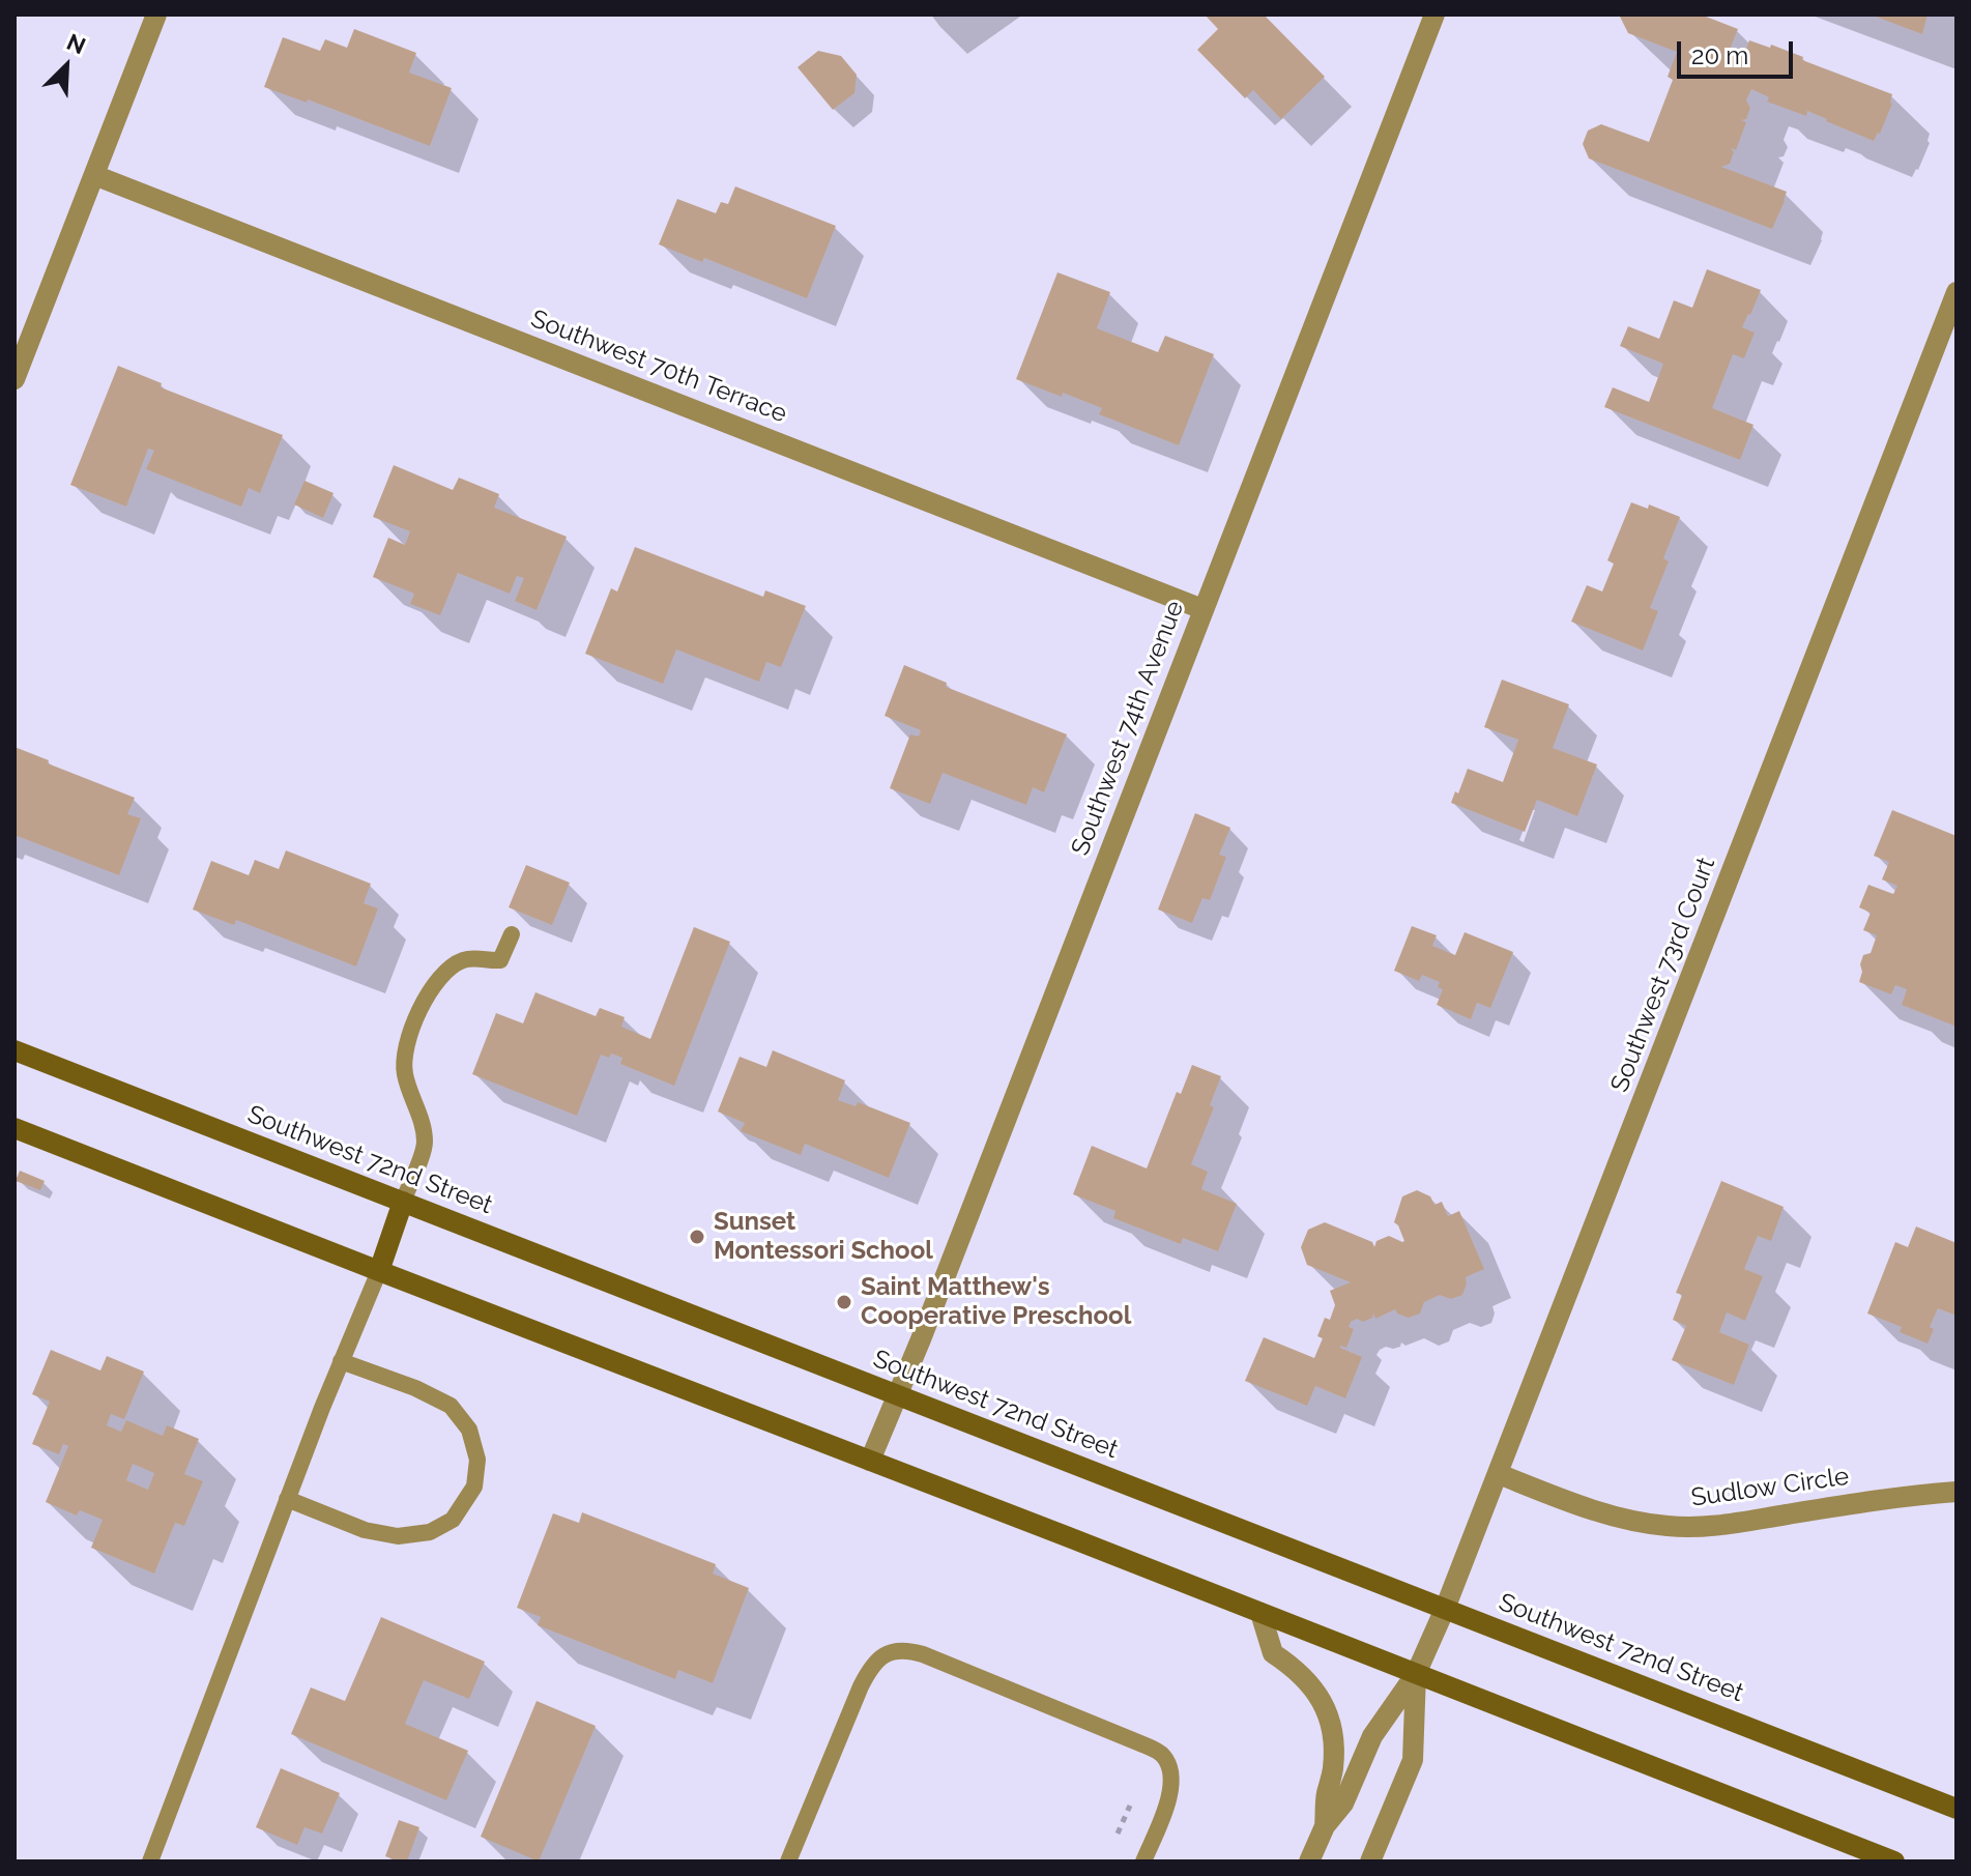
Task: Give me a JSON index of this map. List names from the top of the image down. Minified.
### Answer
{"streets":{"main road":["Southwest 72nd Street"],"street":["Southwest 70th Terrace","Southwest 74th Avenue","Southwest 73rd Court","Sudlow Circle"]},"crossings":[["Southwest 70th Terrace","Southwest 74th Avenue"],["Southwest 74th Avenue","Southwest 72nd Street"],["Southwest 73rd Court","Southwest 72nd Street"],["Southwest 73rd Court","Sudlow Circle"]],"places":["Sunset Montessori School","Saint Matthew's Cooperative Preschool"],"scale_bar":"20 m","north":"top right"}
